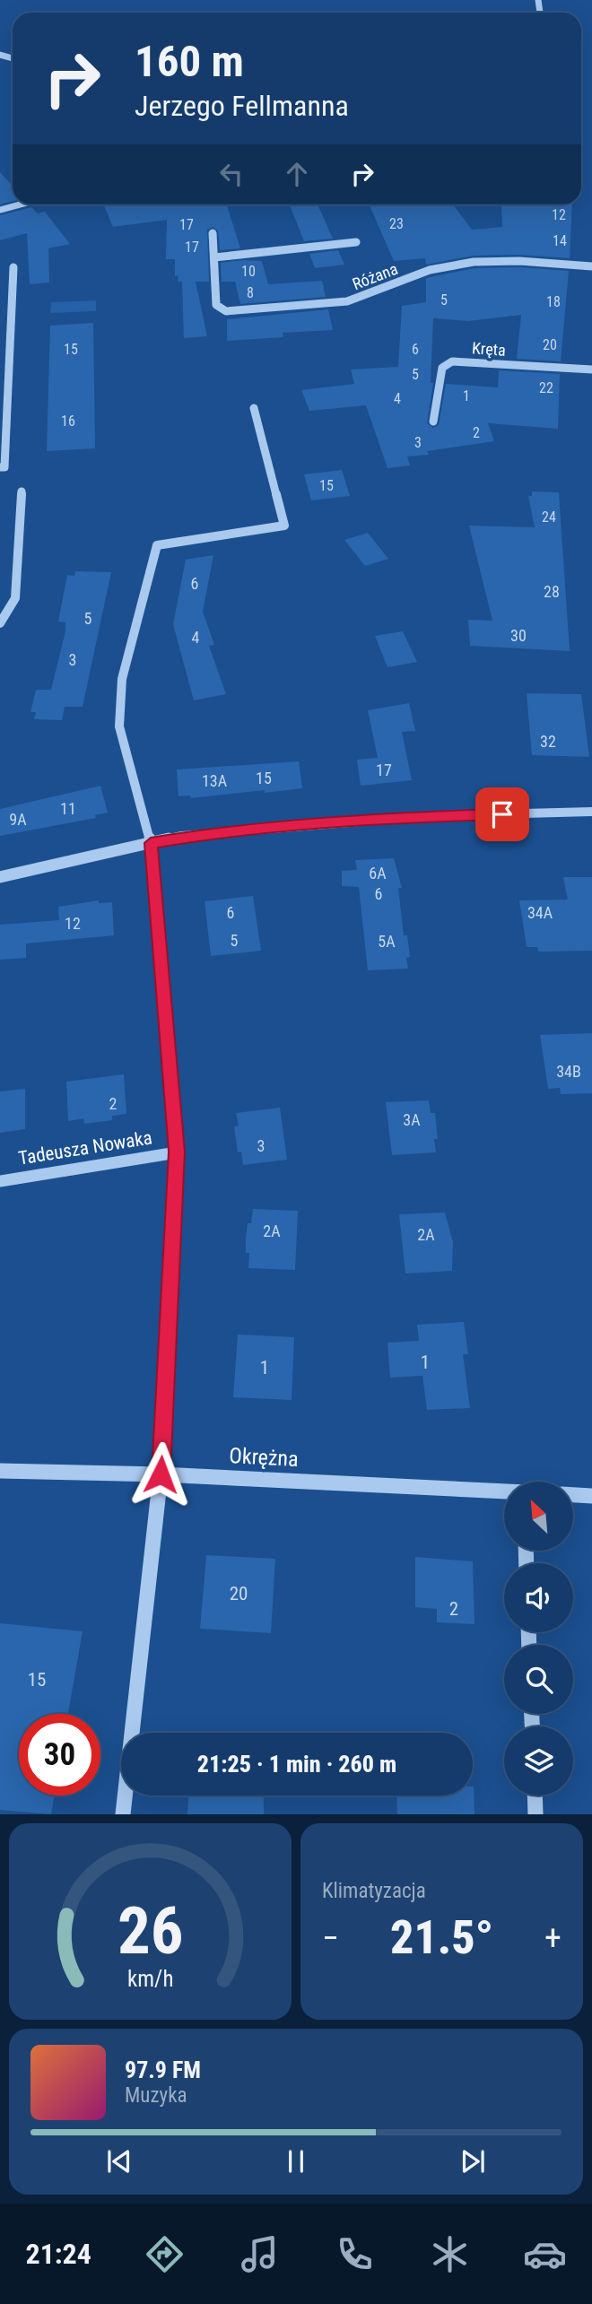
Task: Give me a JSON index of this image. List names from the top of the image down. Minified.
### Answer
{"streets":{"street":["Różana","Kręta","Tadeusza Nowaka","Okrężna"]},"house_numbers":["12","23","17","14","17","10","8","5","18","20","15","6","5","22","1","4","16","2","3","15","24","6","28","5","30","4","3","32","17","15","13A","11","9A","6A","6","6","34A","12","5","5A","34B","2","3A","3","2A","2A","1","1","20","2","15"],"north":"top left","page":{"turn":["160 m","Jerzego Fellmanna"],"limit":"30","trip":"21:25 · 1 min · 260 m","tile":"Klimatyzacja","heat":["−","21.5°","+"],"song":["97.9 FM","Muzyka"],"tabs":"21:24","gauge":["26","km/h"]}}
